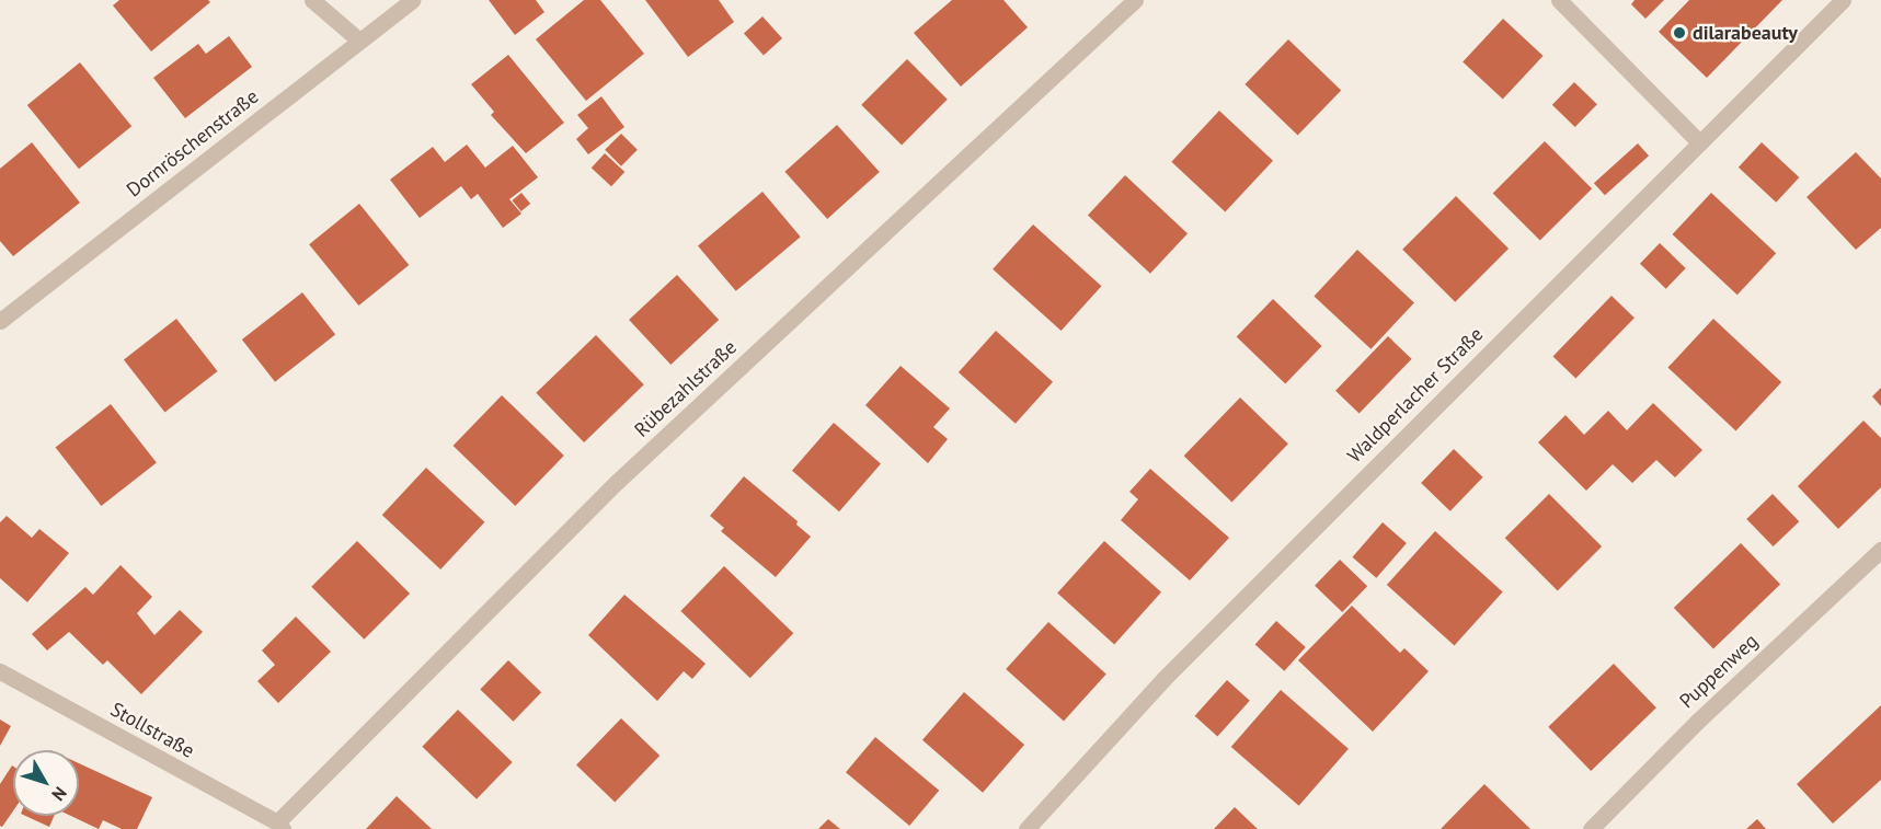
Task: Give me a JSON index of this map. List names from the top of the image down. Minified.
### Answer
{"streets":{"street":["Dornröschenstraße","Rübezahlstraße","Waldperlacher Straße","Puppenweg","Stollstraße"]},"crossings":[["Rübezahlstraße","Stollstraße"]],"places":["dilarabeauty"],"north":"bottom right"}
